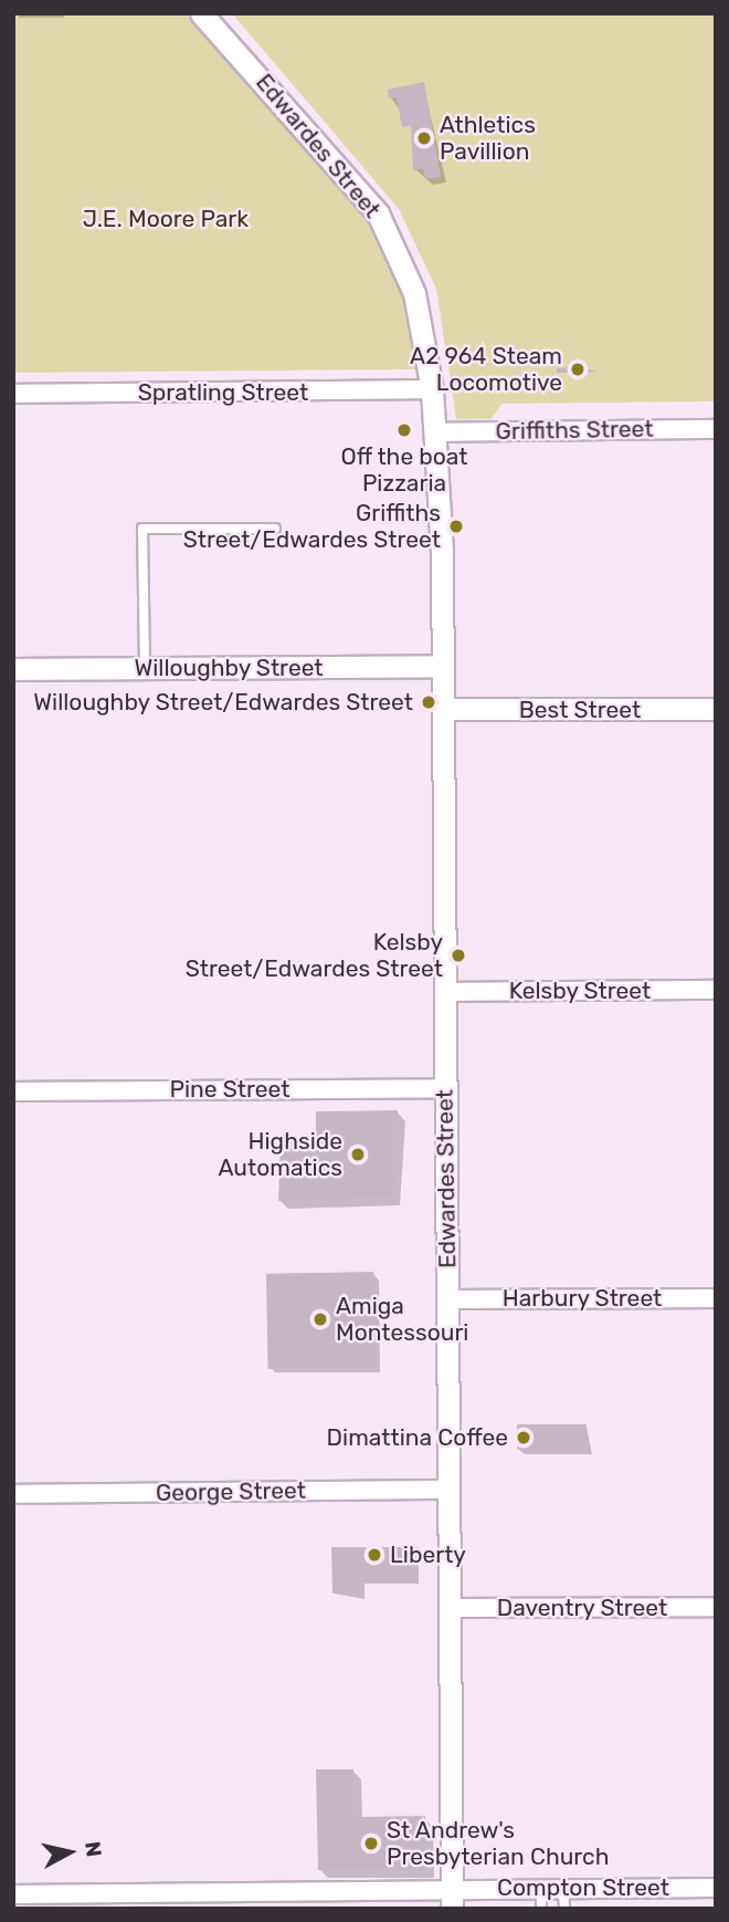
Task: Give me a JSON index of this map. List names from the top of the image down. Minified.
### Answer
{"streets":{"street":["Edwardes Street","Spratling Street","Griffiths Street","Willoughby Street","Best Street","Kelsby Street","Pine Street","Harbury Street","George Street","Daventry Street","Compton Street"]},"crossings":[["Edwardes Street","Spratling Street"],["Edwardes Street","Griffiths Street"],["Edwardes Street","Willoughby Street"],["Edwardes Street","Best Street"],["Edwardes Street","Kelsby Street"],["Edwardes Street","Pine Street"],["Edwardes Street","Harbury Street"],["Edwardes Street","George Street"],["Edwardes Street","Daventry Street"],["Edwardes Street","Compton Street"]],"parks":["J.E. Moore Park"],"places":["Athletics Pavillion","A2 964 Steam Locomotive","Off the boat Pizzaria","Griffiths Street/Edwardes Street","Willoughby Street/Edwardes Street","Kelsby Street/Edwardes Street","Highside Automatics","Amiga Montessouri","Dimattina Coffee","Liberty","St Andrew's Presbyterian Church"],"north":"right"}
